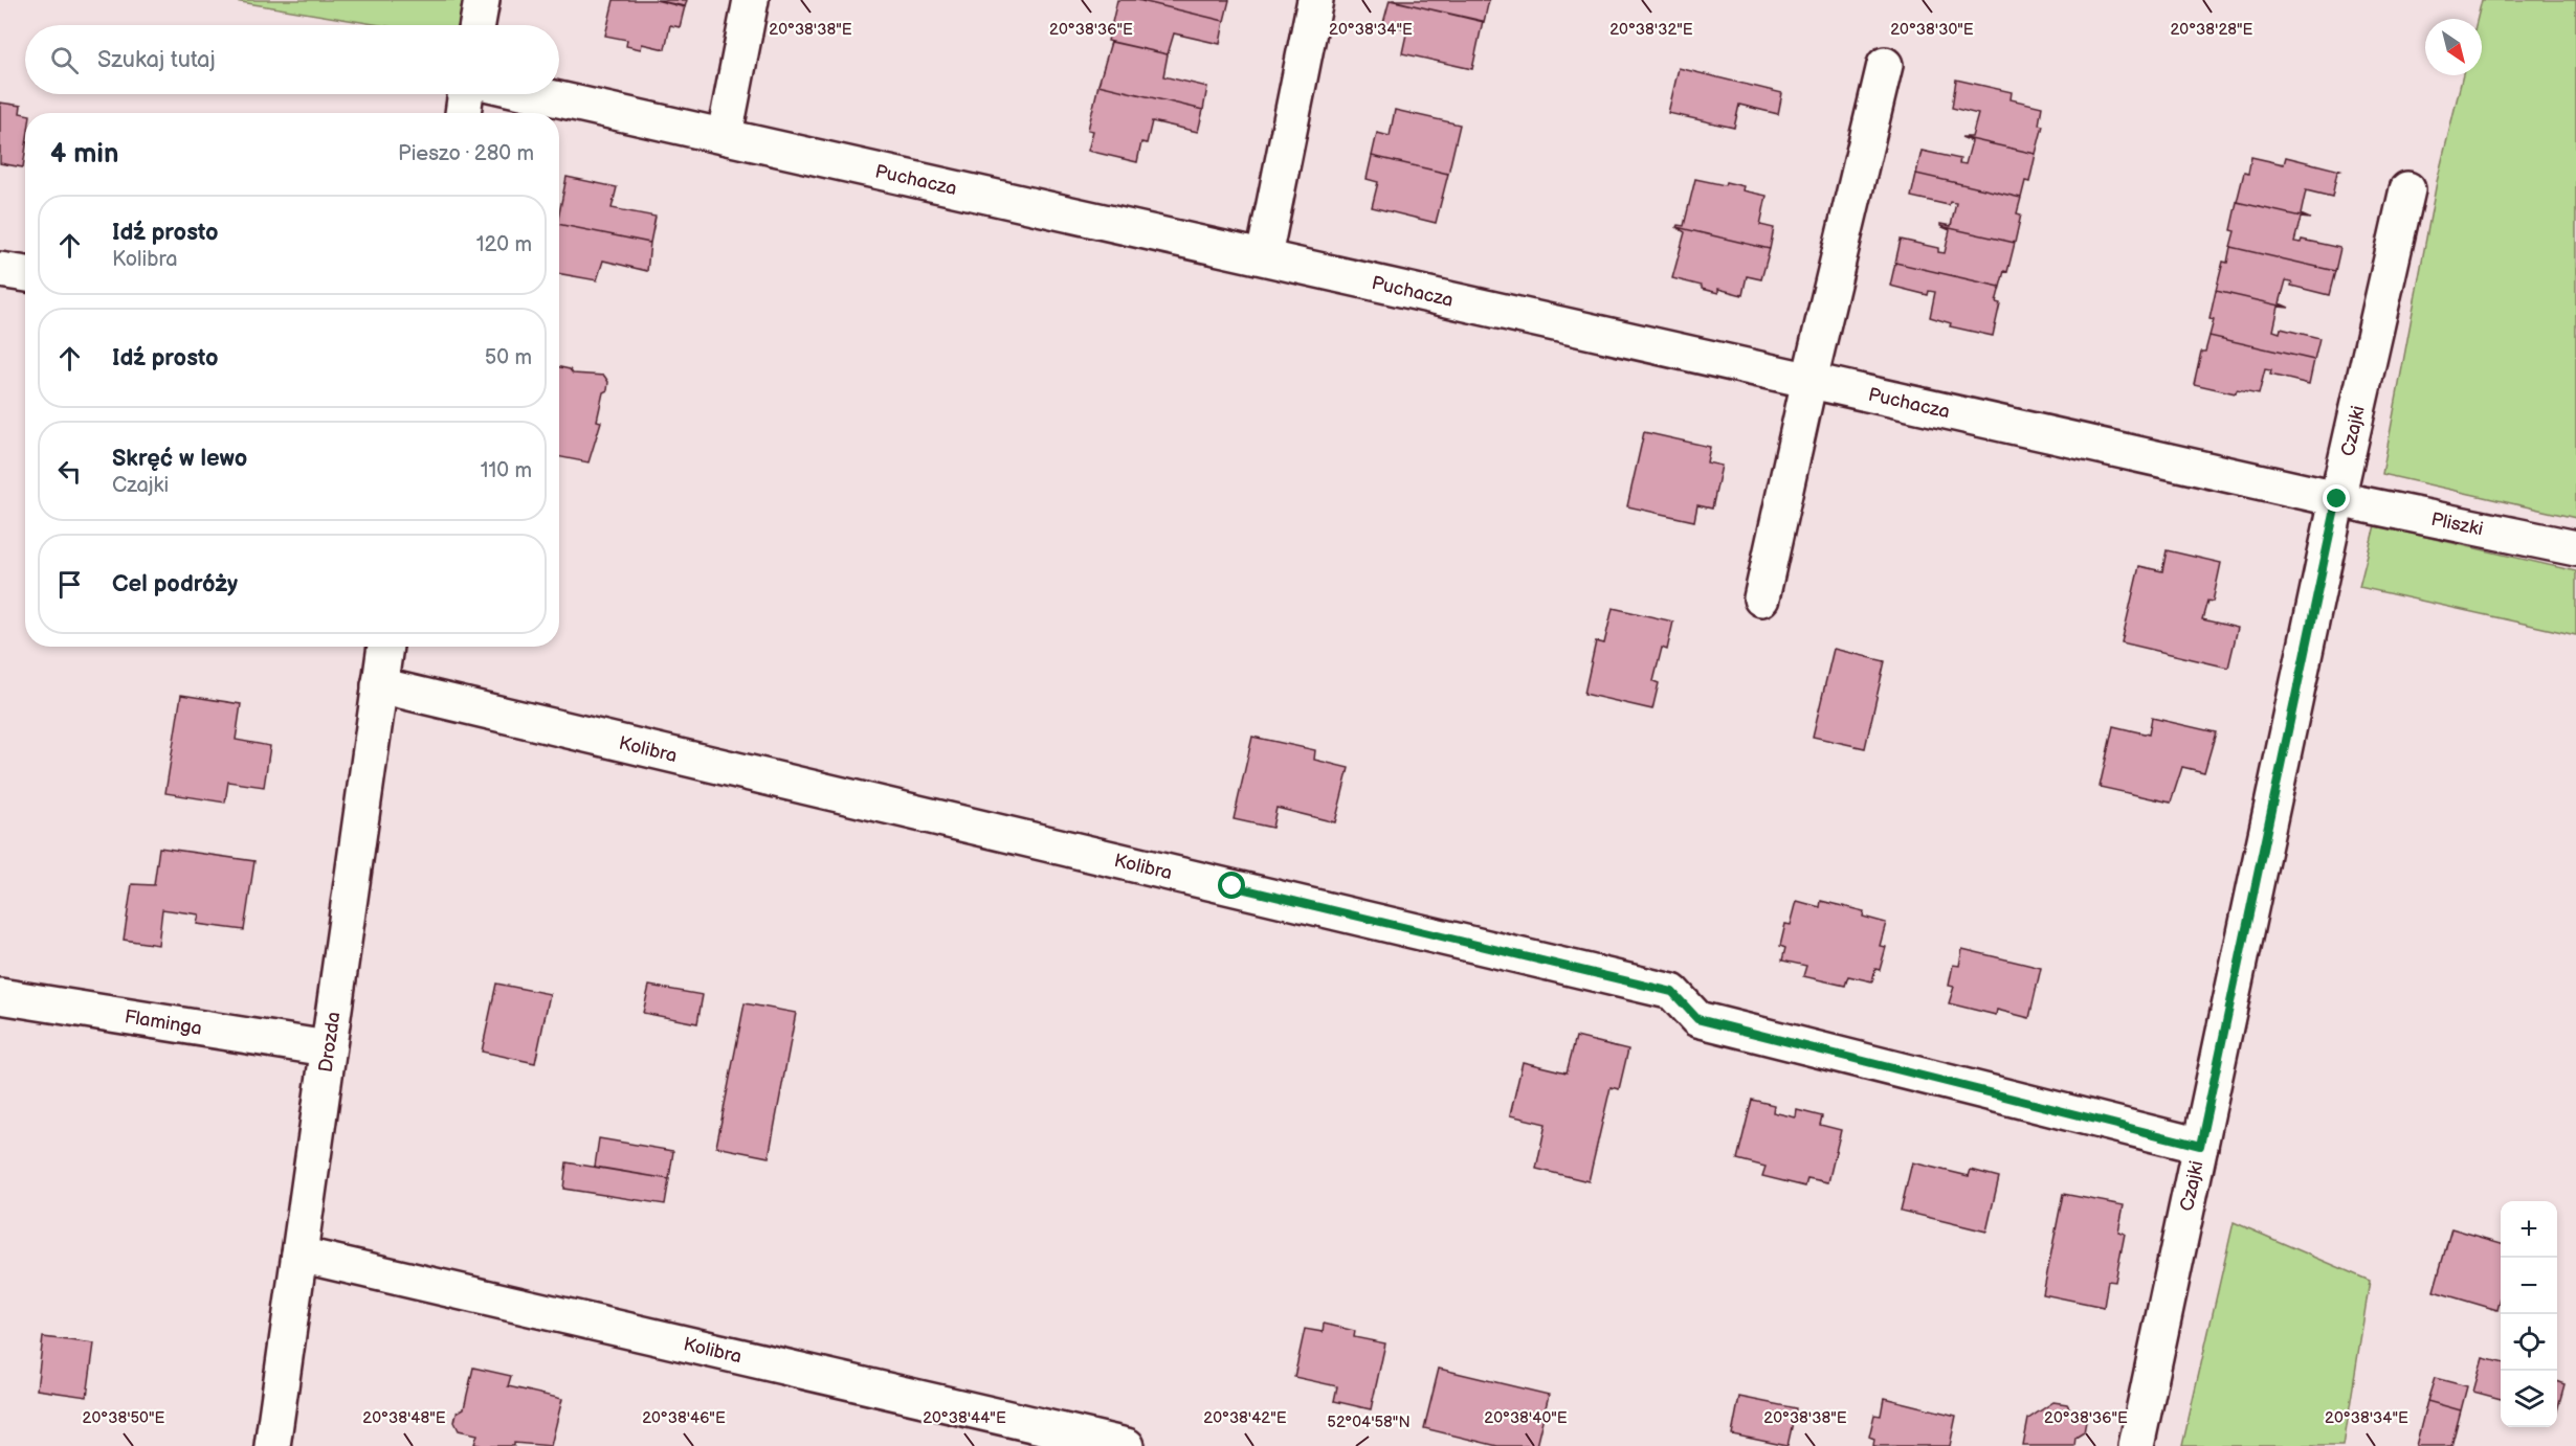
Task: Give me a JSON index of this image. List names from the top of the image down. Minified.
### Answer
{"streets":{"street":["Puchacza","Czajki","Pliszki","Kolibra","Flaminga","Drozda"]},"crossings":[["Puchacza","Czajki"],["Puchacza","Pliszki"],["Czajki","Pliszki"],["Czajki","Kolibra"],["Kolibra","Drozda"],["Flaminga","Drozda"]],"north":"bottom right","page":{"search":"Szukaj tutaj","heading":["4 min","Pieszo · 280 m"],"list":[["Idź prosto","Kolibra","120 m"],["Idź prosto","50 m"],["Skręć w lewo","Czajki","110 m"],"Cel podróży"],"map_buttons":["+","−"]},"coordinates":["20°38'38\"E","20°38'36\"E","20°38'34\"E","20°38'32\"E","20°38'30\"E","20°38'28\"E","20°38'50\"E","20°38'48\"E","20°38'46\"E","20°38'44\"E","20°38'42\"E","20°38'40\"E","52°04'58\"N"]}
